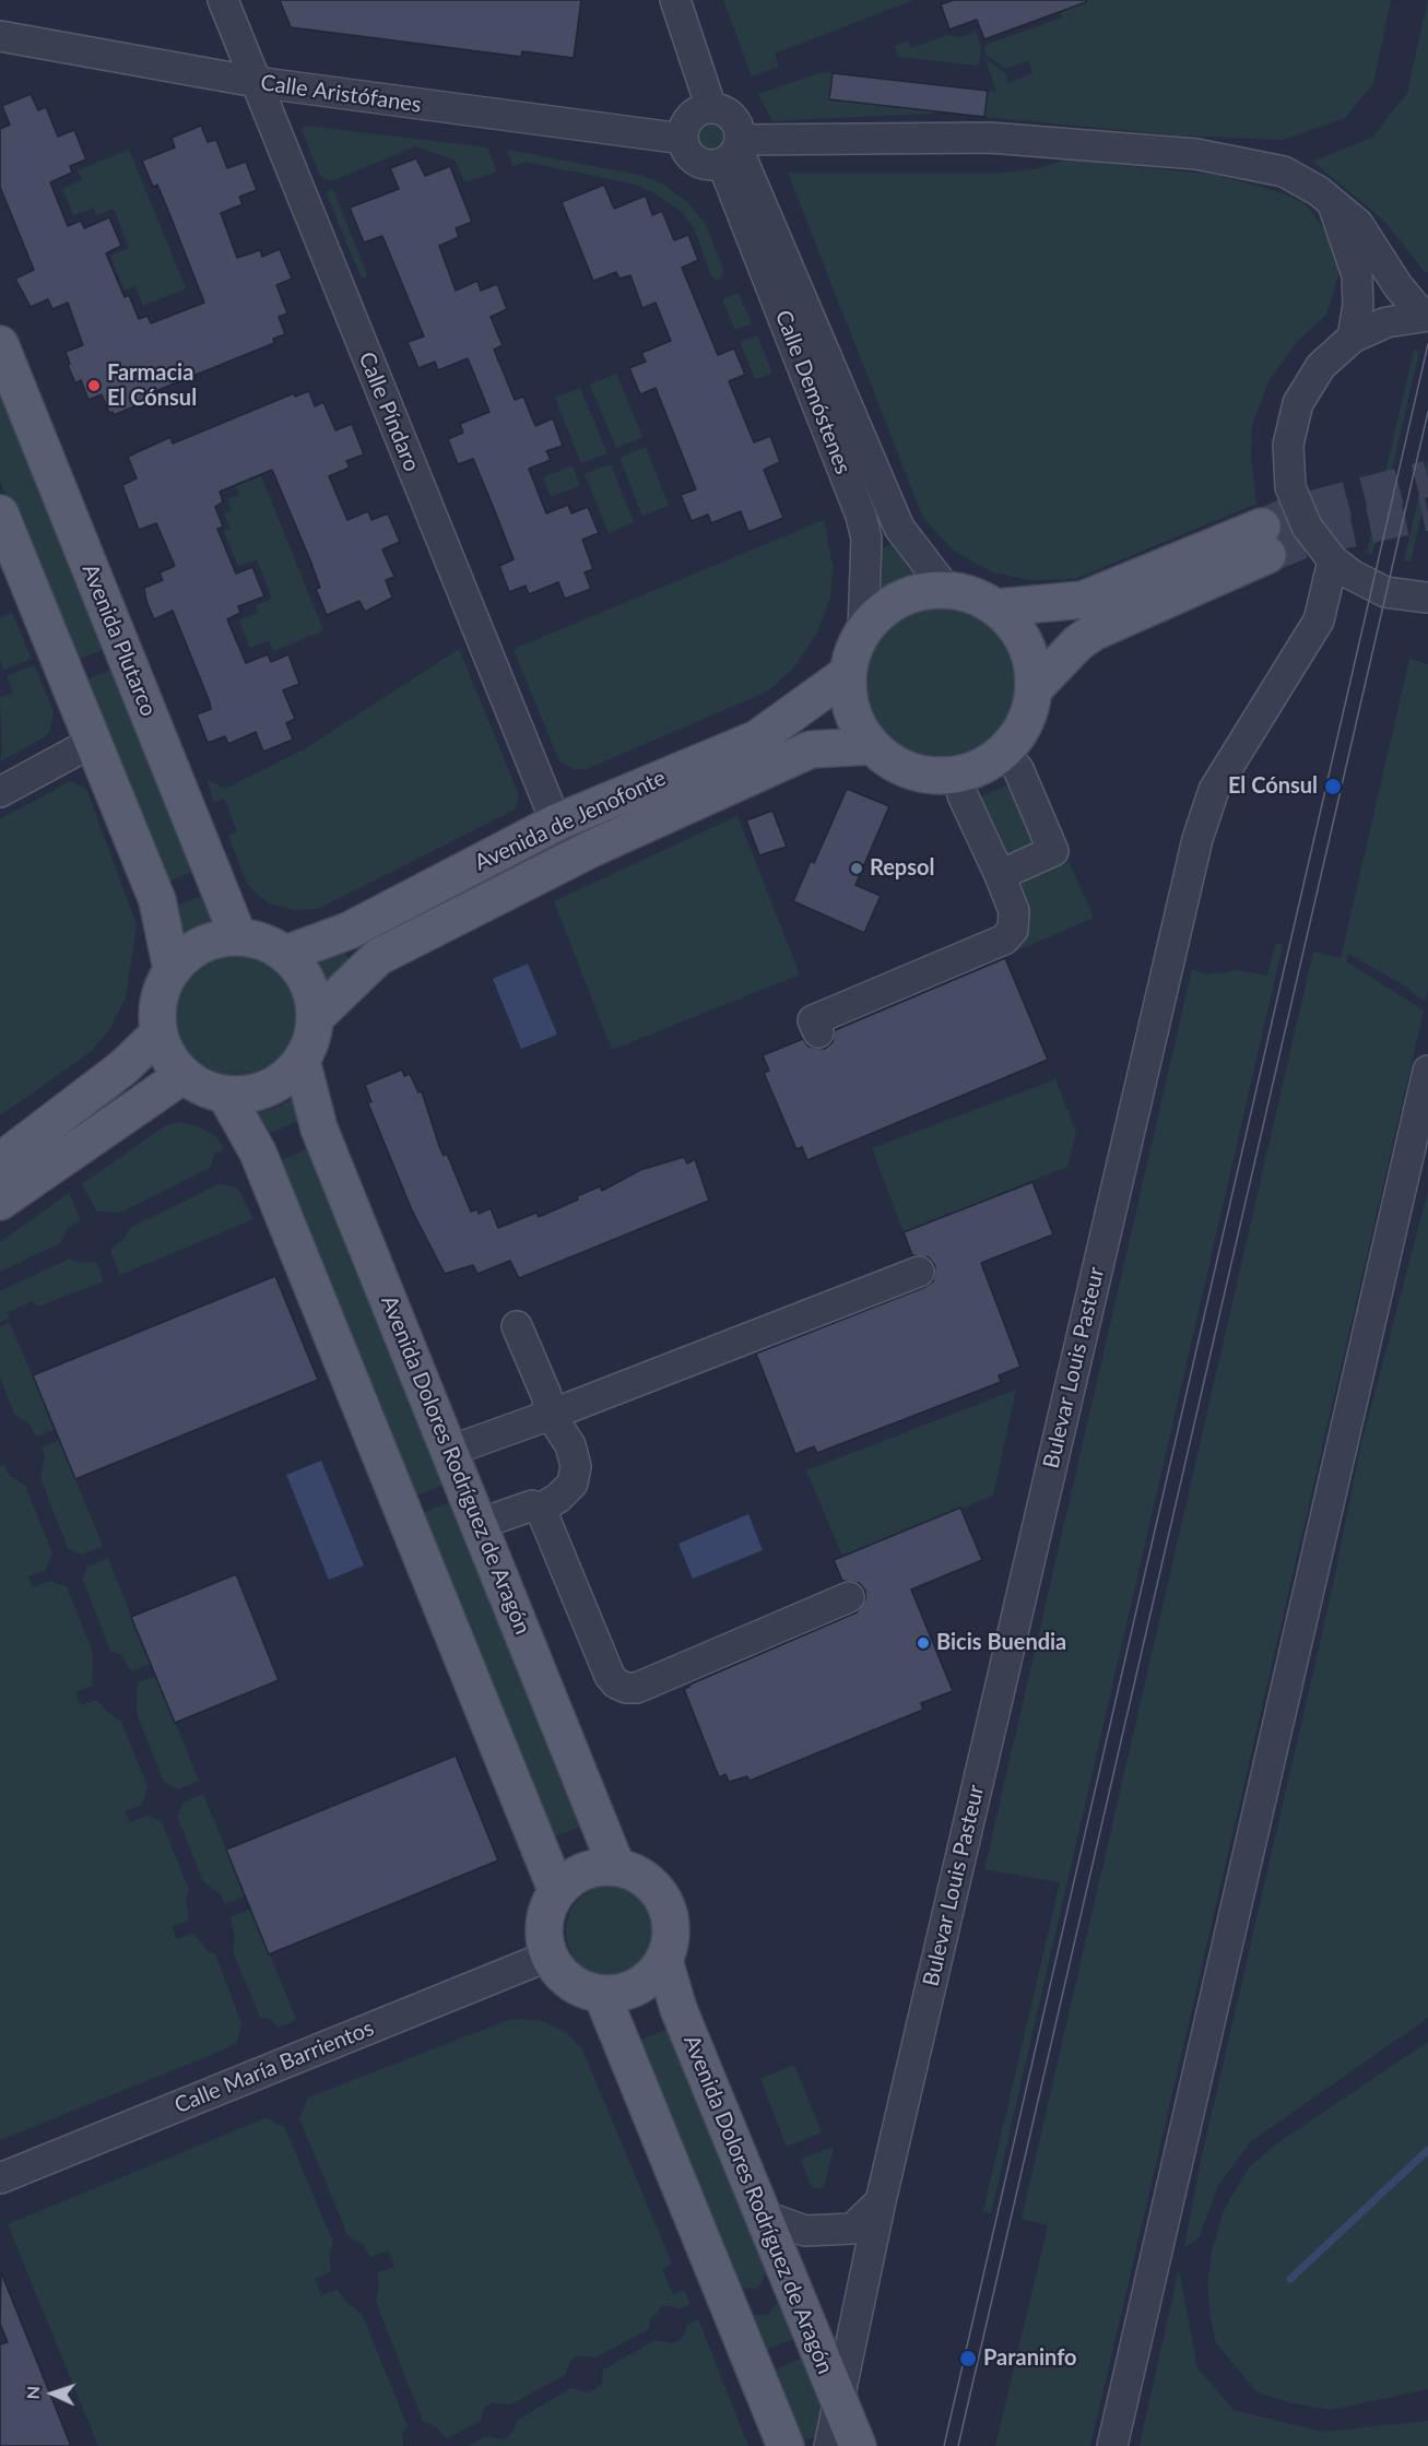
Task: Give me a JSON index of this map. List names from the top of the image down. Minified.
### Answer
{"streets":{"main road":["Avenida Plutarco","Avenida de Jenofonte","Avenida Dolores Rodríguez de Aragón"],"street":["Calle Aristófanes","Calle Demóstenes","Calle Píndaro","Bulevar Louis Pasteur","Calle María Barrientos"]},"crossings":[["Calle Aristófanes","Calle Demóstenes"],["Calle Aristófanes","Calle Píndaro"],["Calle Demóstenes","Avenida de Jenofonte"],["Calle Píndaro","Avenida de Jenofonte"],["Avenida Plutarco","Avenida de Jenofonte"],["Avenida Plutarco","Avenida Dolores Rodríguez de Aragón"],["Avenida de Jenofonte","Avenida Dolores Rodríguez de Aragón"],["Bulevar Louis Pasteur","Avenida Dolores Rodríguez de Aragón"],["Avenida Dolores Rodríguez de Aragón","Calle María Barrientos"]],"places":["Farmacia El Cónsul","El Cónsul","Repsol","Bicis Buendia","Paraninfo"],"north":"left"}
